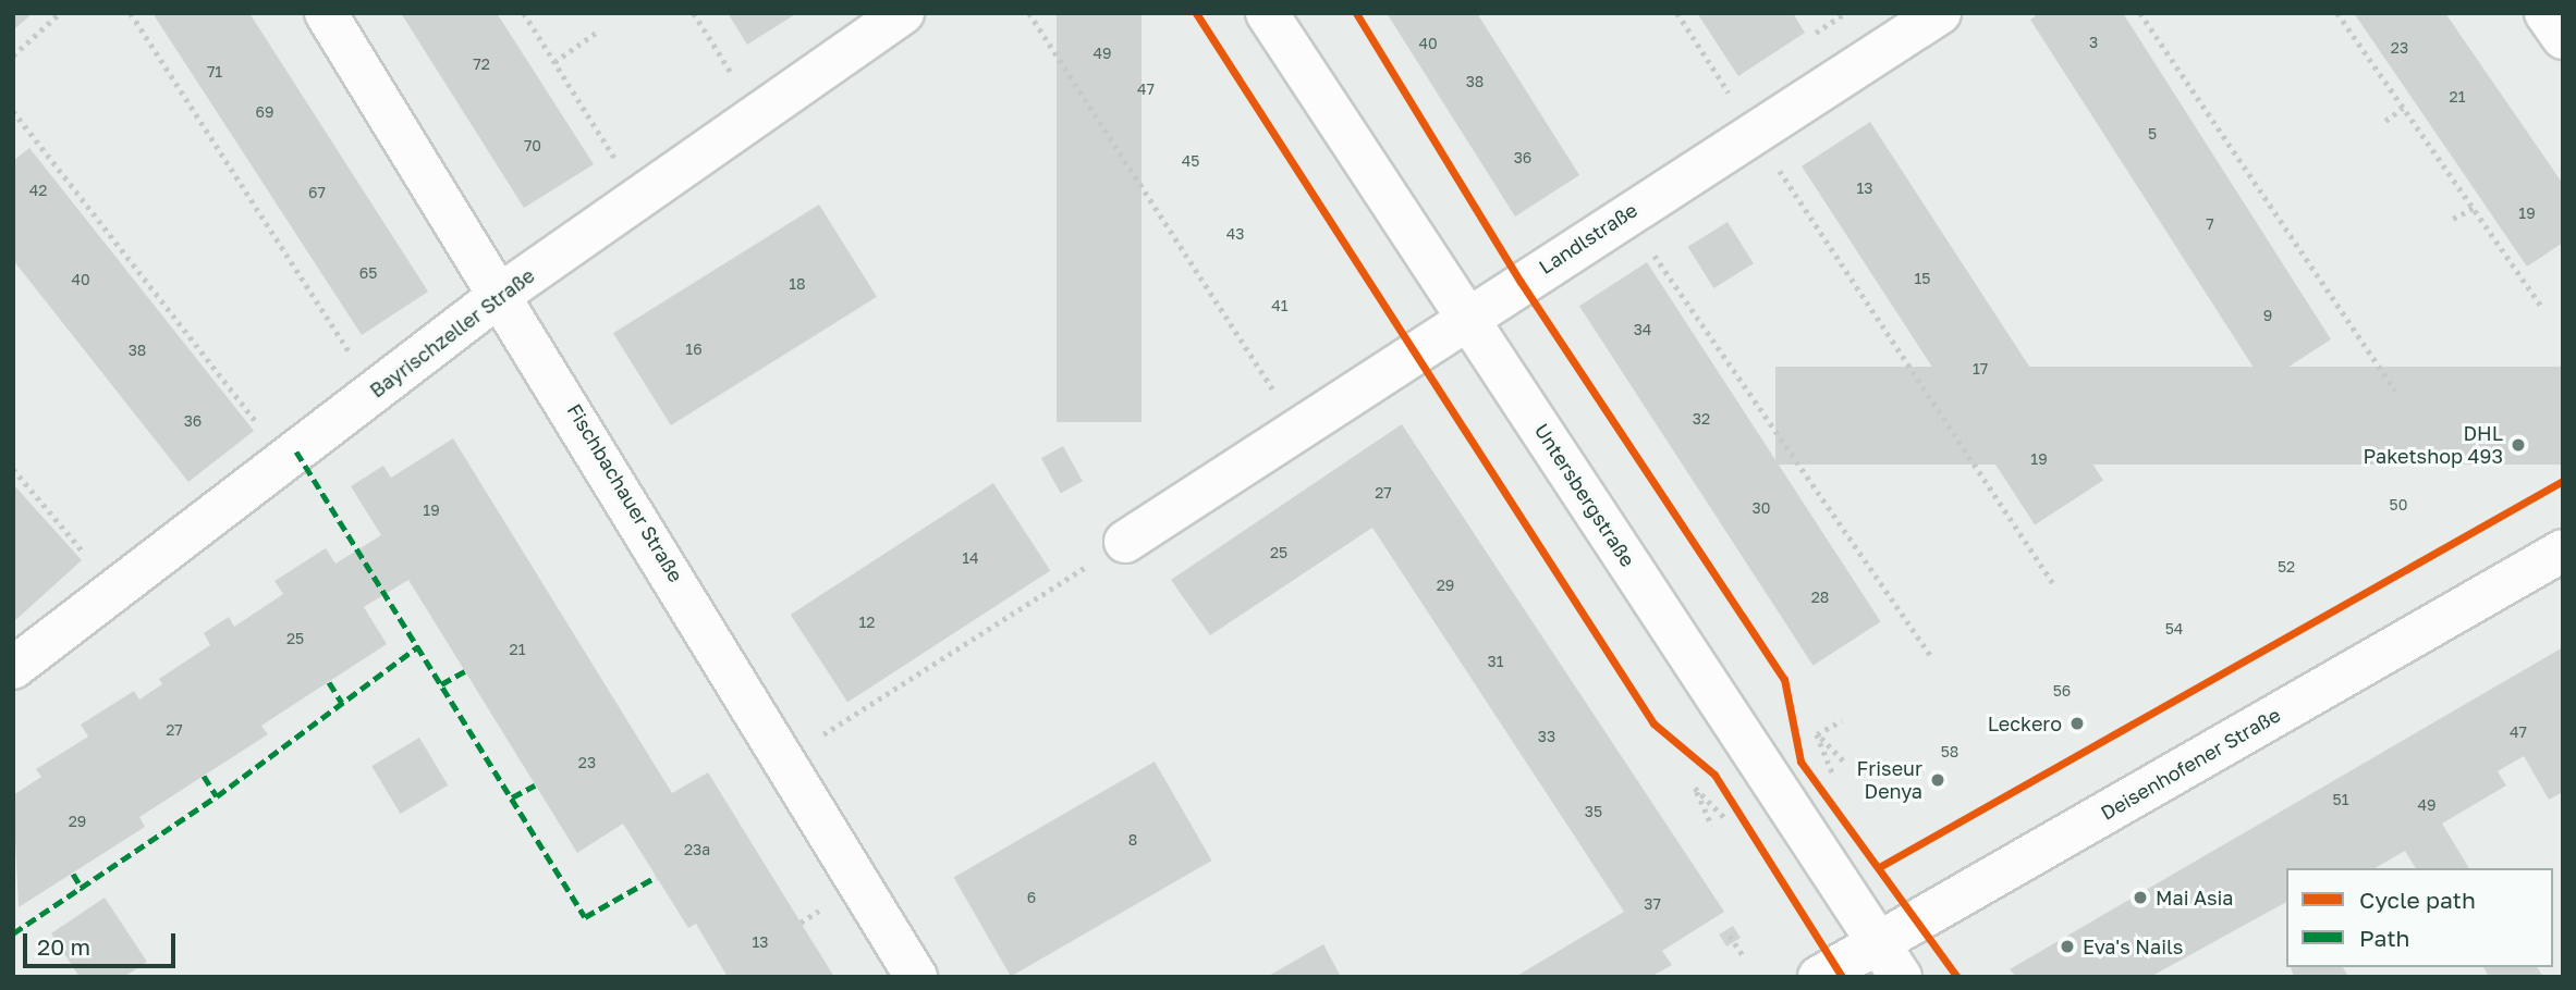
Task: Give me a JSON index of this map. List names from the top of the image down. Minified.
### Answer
{"streets":{"street":["Landlstraße","Bayrischzeller Straße","Fischbachauer Straße","Untersbergstraße","Deisenhofener Straße"]},"crossings":[["Landlstraße","Untersbergstraße"],["Bayrischzeller Straße","Fischbachauer Straße"],["Untersbergstraße","Deisenhofener Straße"]],"places":["DHL Paketshop 493","Leckero","Friseur Denya","Mai Asia","Eva's Nails"],"house_numbers":["3","40","23","49","72","71","38","47","21","69","5","70","36","45","13","42","67","19","7","43","65","15","40","18","41","9","34","16","38","17","32","36","19","27","50","30","19","25","14","52","29","28","12","54","25","21","31","56","27","47","33","58","23","51","49","35","29","8","23a","6","37","13"],"legend":["Cycle path","Path"],"scale_bar":"20 m"}
